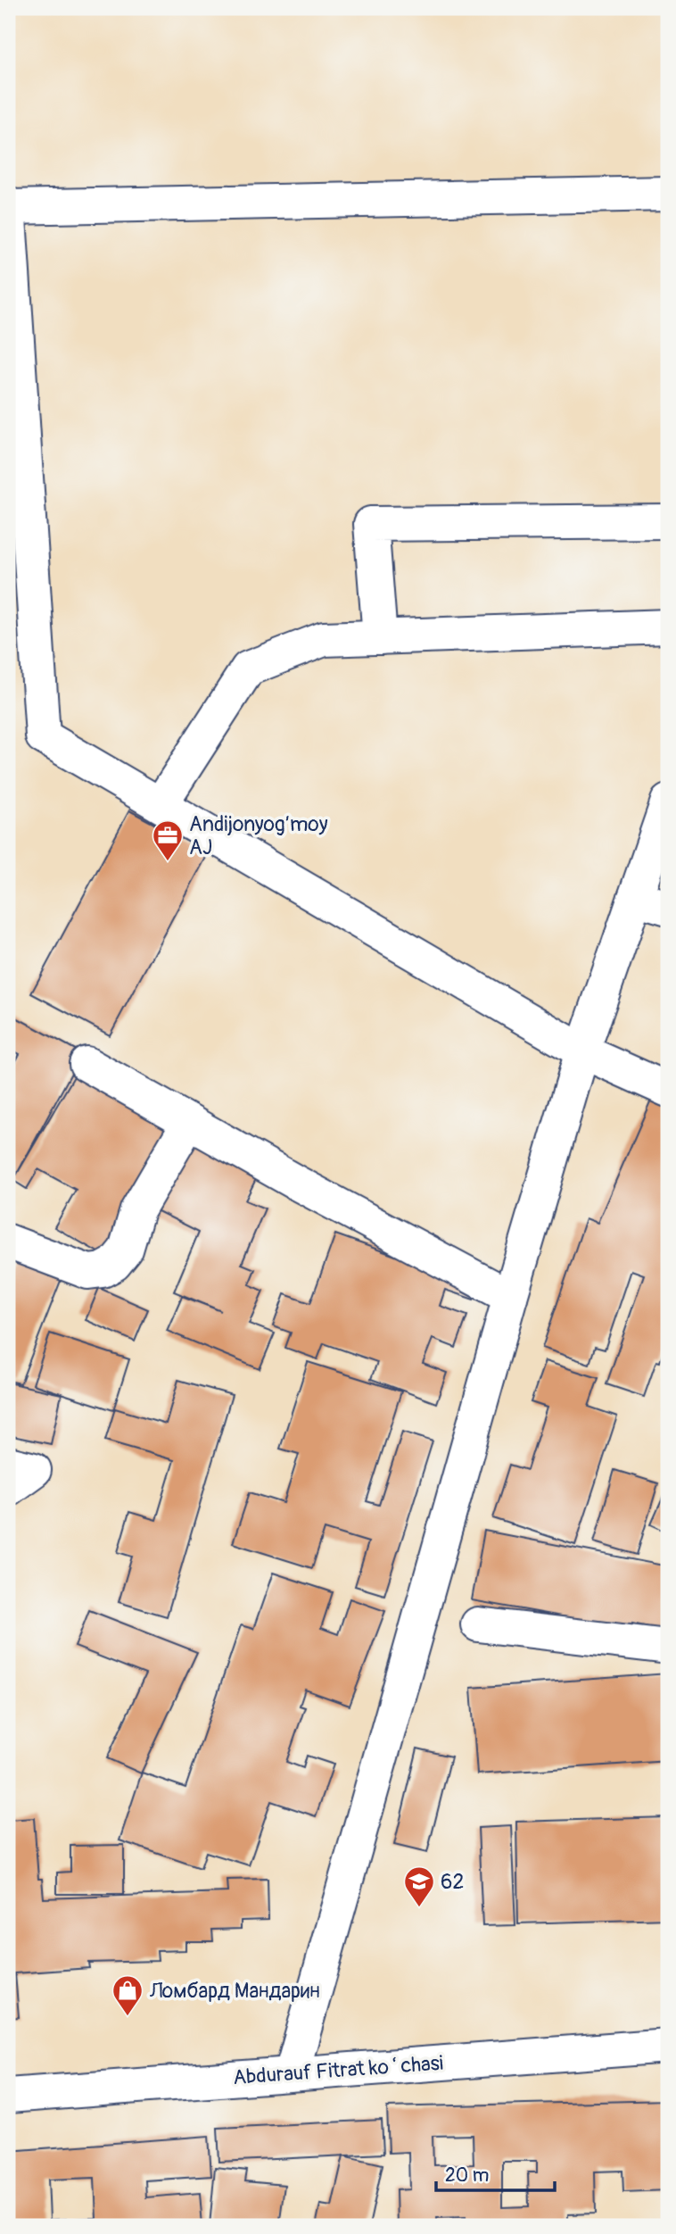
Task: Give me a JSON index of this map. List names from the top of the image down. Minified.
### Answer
{"streets":{"main road":["Abdurauf Fitrat koʻchasi"]},"places":{"office":["Andijonyog’moy AJ"],"school or university":["62"],"shop":["Ломбард Мандарин"]},"scale_bar":"20 m"}
